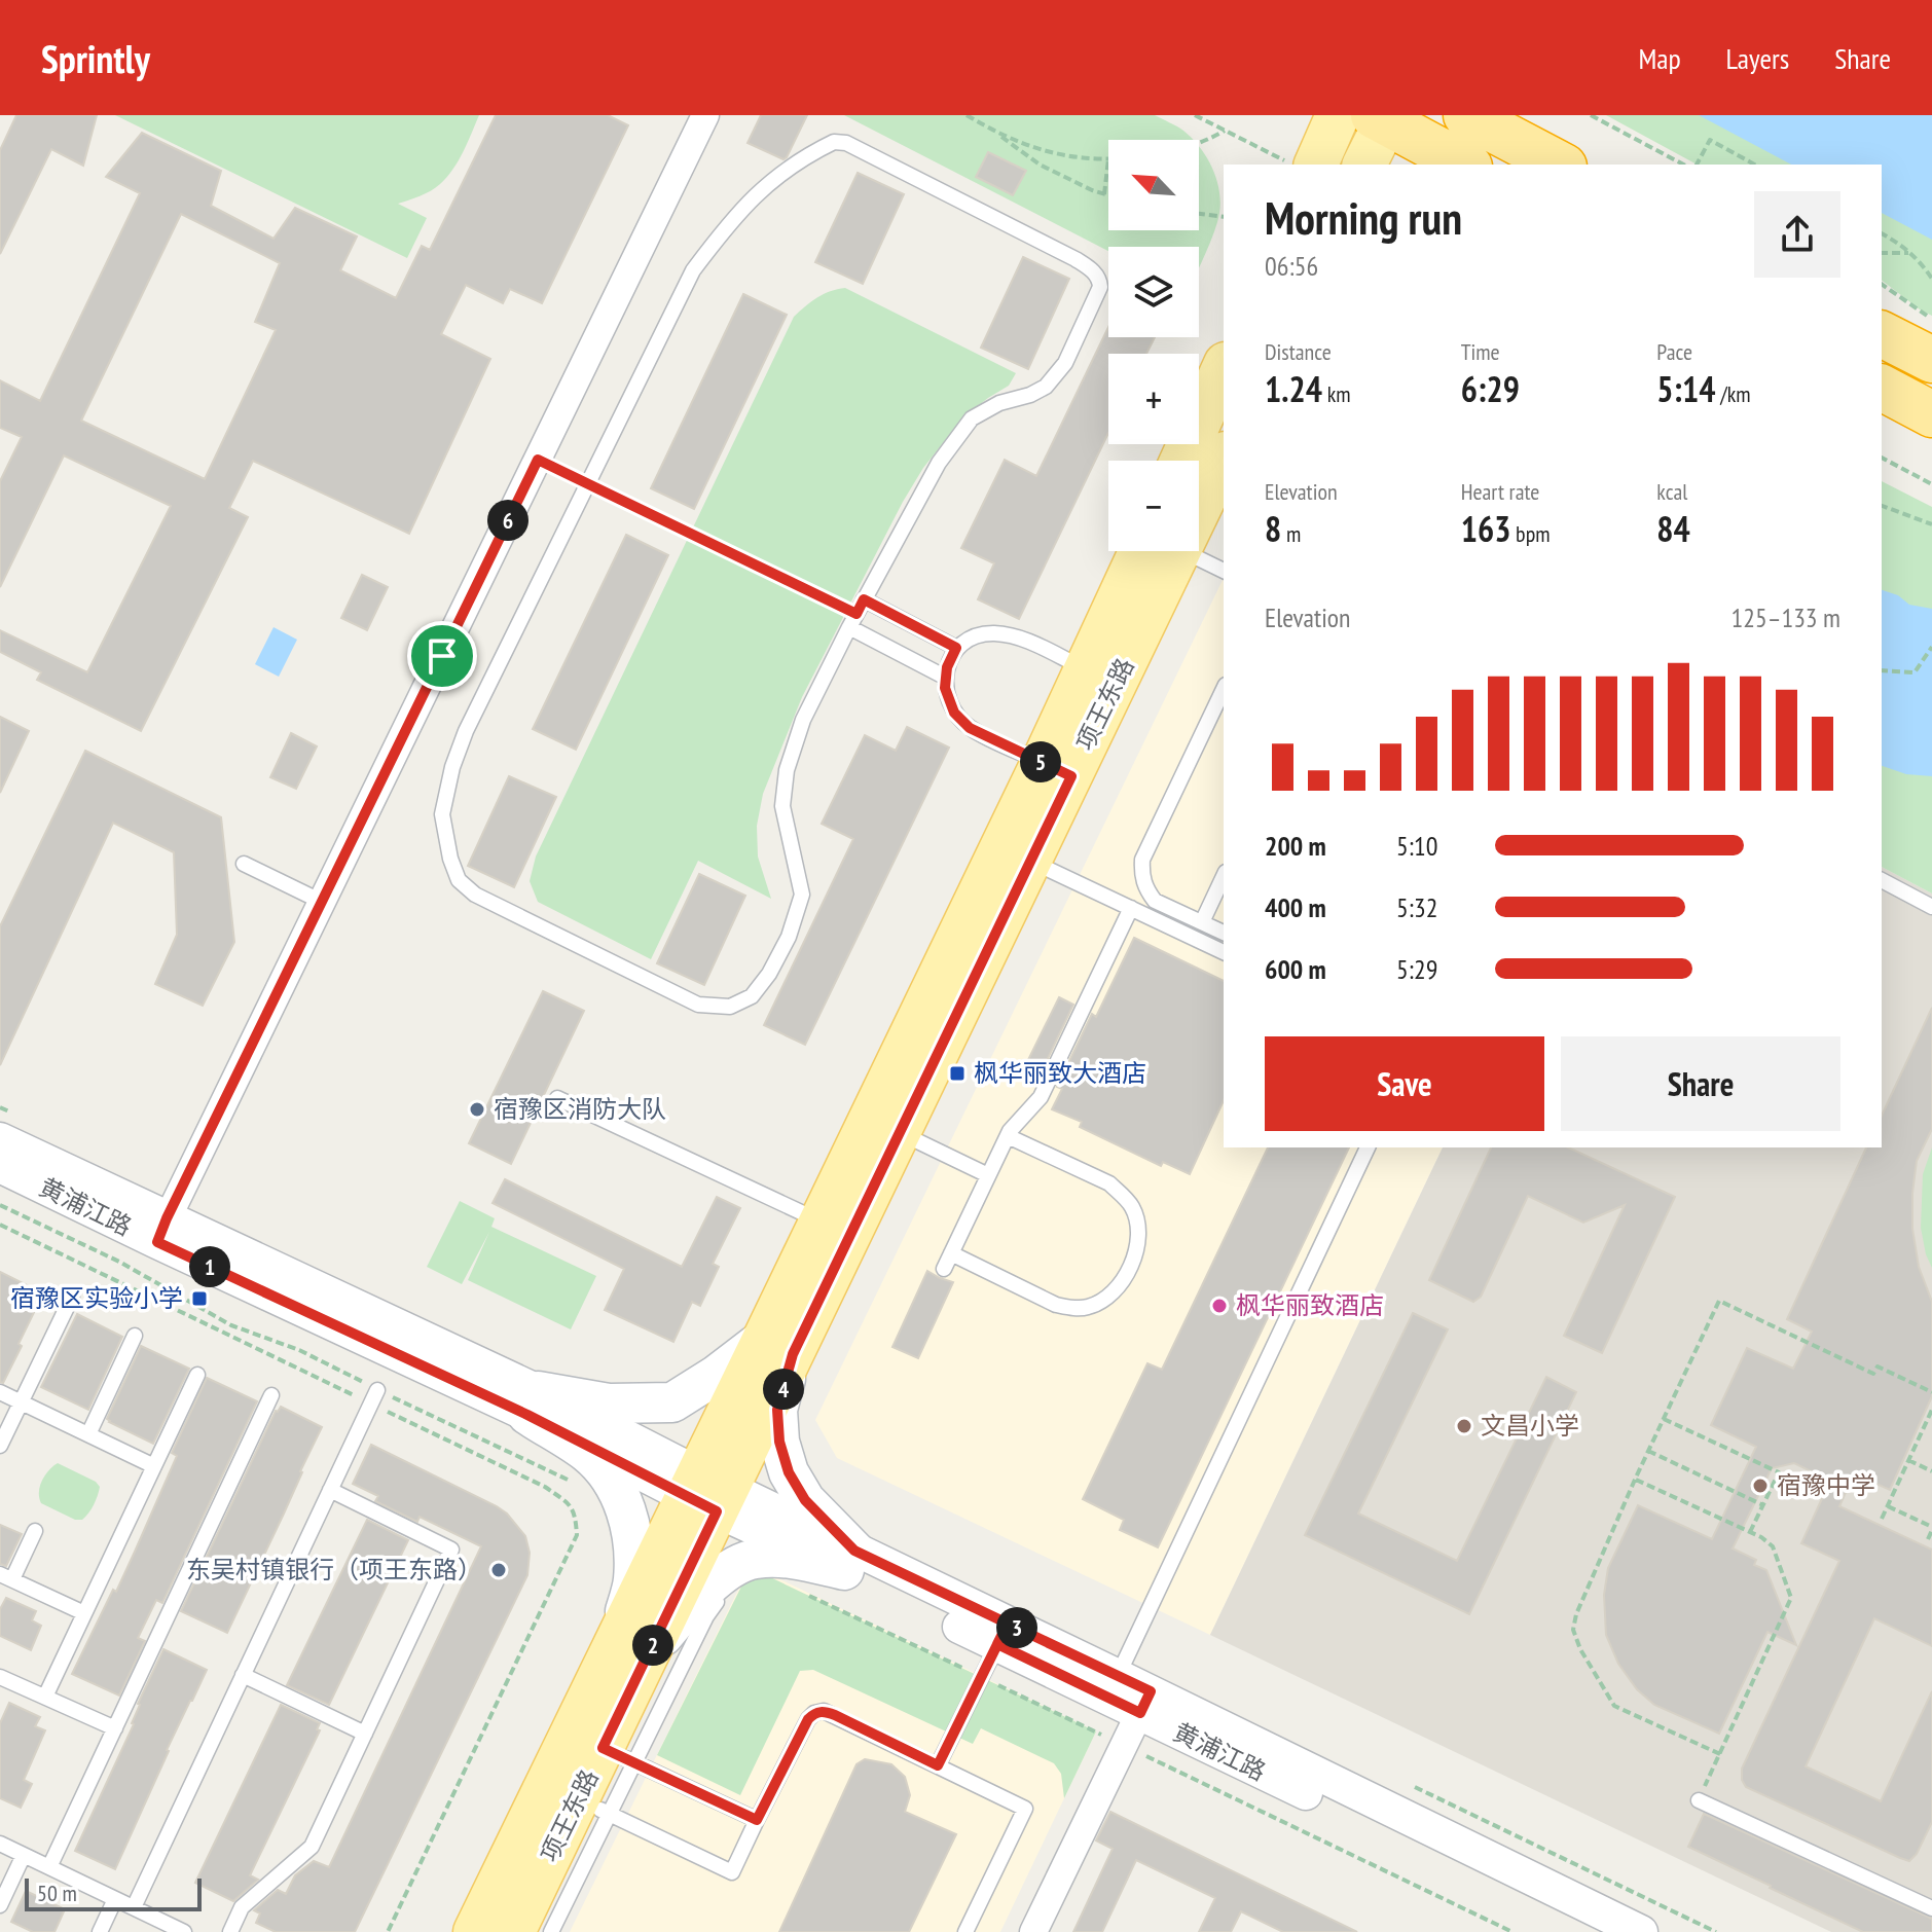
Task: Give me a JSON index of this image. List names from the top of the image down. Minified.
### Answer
{"streets":{"main road":["项王东路"],"street":["黄浦江路"]},"crossings":[["项王东路","黄浦江路"]],"places":{"transit":["枫华丽致大酒店","宿豫区实验小学"],"other":["宿豫区消防大队","枫华丽致酒店","文昌小学","宿豫中学","东吴村镇银行（项王东路）"]},"scale_bar":"50 m","north":"top left","page":{"header":"Sprintly","nav":["Map","Layers","Share"],"map_buttons":["+","−"],"heading":["Morning run","06:56"],"stats":[["Distance","1.24 km"],["Time","6:29"],["Pace","5:14 /km"],["Elevation","8 m"],["Heart rate","163 bpm"],["kcal","84"]],"pins":["6","5","1","4","3","2"],"chart":["Elevation","125–133 m"],"list":[{"name":"200 m","note":"5:10"},{"name":"400 m","note":"5:32"},{"name":"600 m","note":"5:29"}],"buttons":["Save","Share"],"scale":"50 m"}}
